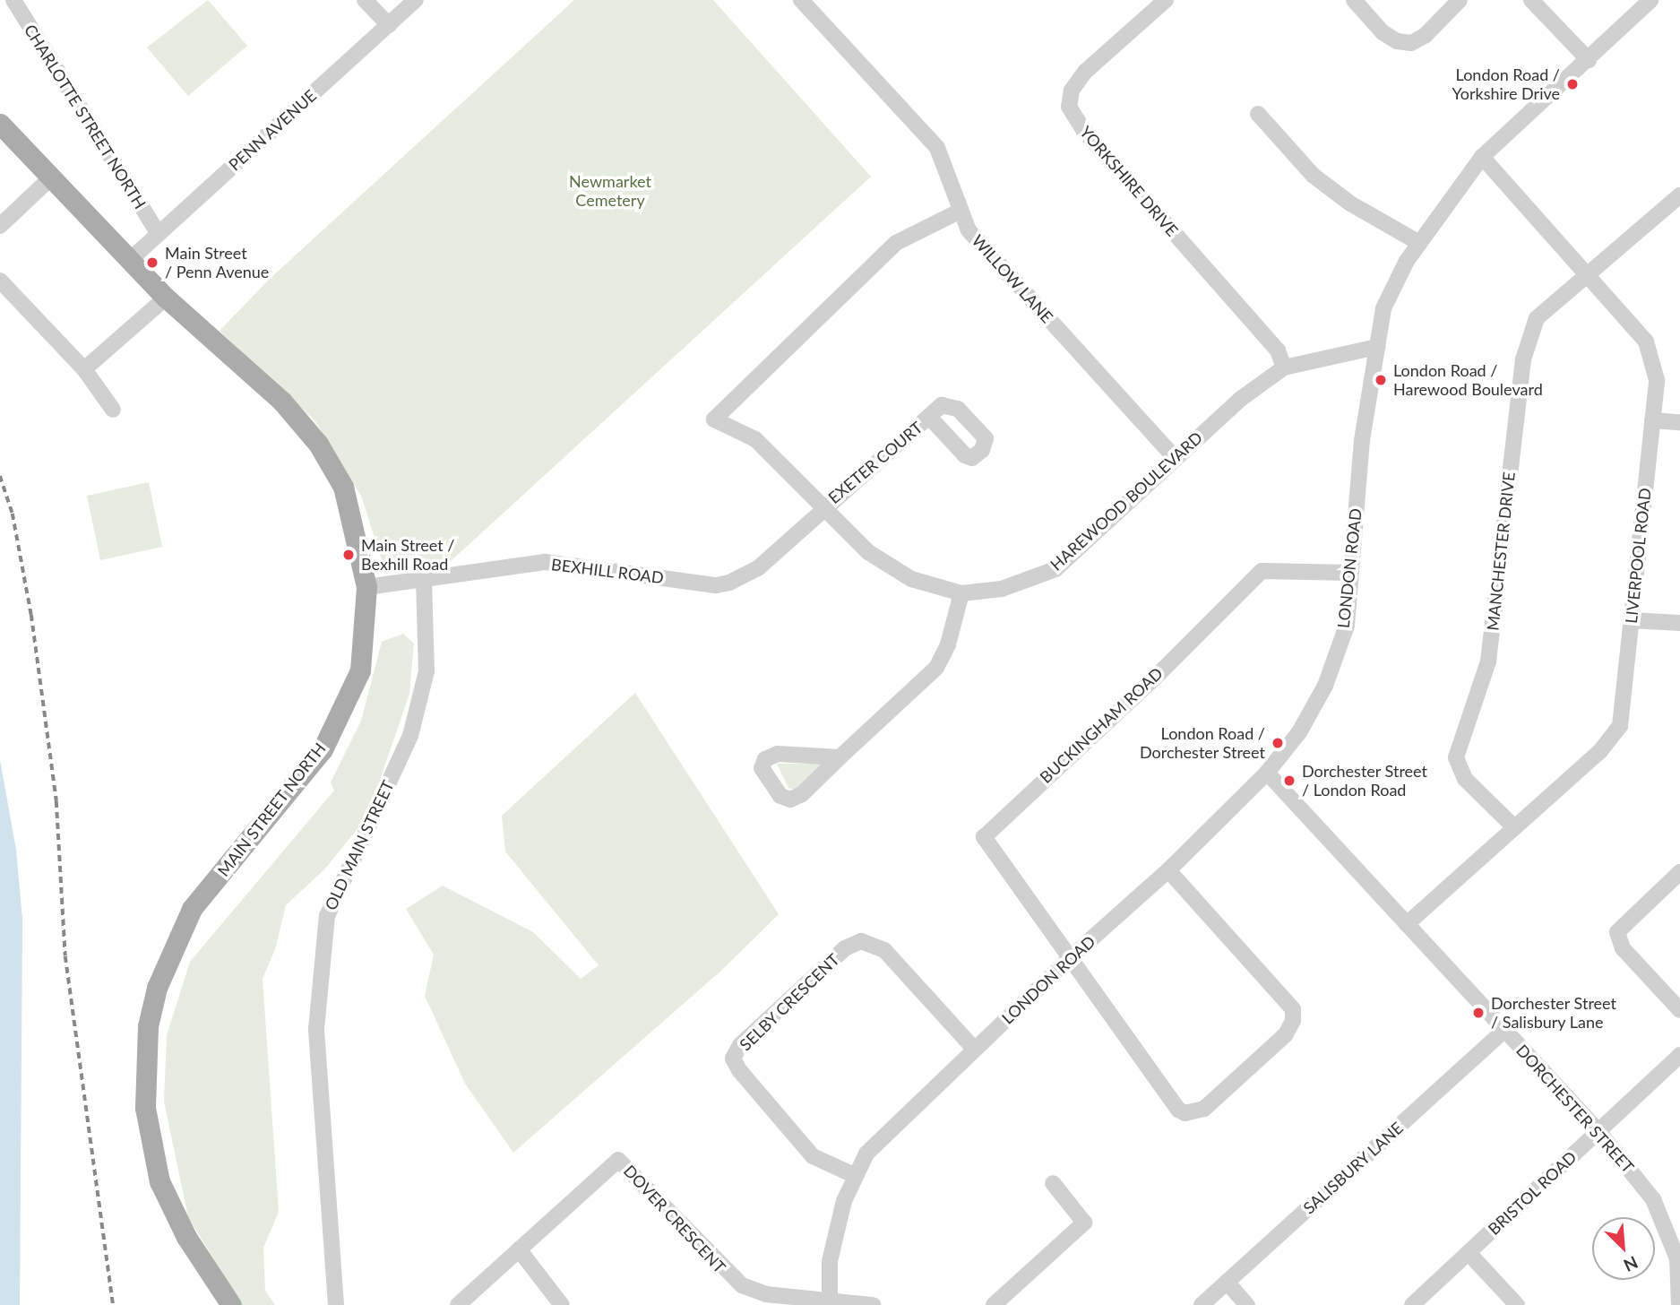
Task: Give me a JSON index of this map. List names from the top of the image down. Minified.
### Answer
{"streets":{"main road":["MAIN STREET NORTH"],"street":["CHARLOTTE STREET NORTH","PENN AVENUE","YORKSHIRE DRIVE","WILLOW LANE","EXETER COURT","HAREWOOD BOULEVARD","MANCHESTER DRIVE","LIVERPOOL ROAD","LONDON ROAD","BEXHILL ROAD","BUCKINGHAM ROAD","OLD MAIN STREET","SELBY CRESCENT","DORCHESTER STREET","SALISBURY LANE","BRISTOL ROAD","DOVER CRESCENT"]},"crossings":[["CHARLOTTE STREET NORTH","PENN AVENUE"],["PENN AVENUE","MAIN STREET NORTH"],["YORKSHIRE DRIVE","HAREWOOD BOULEVARD"],["WILLOW LANE","HAREWOOD BOULEVARD"],["EXETER COURT","HAREWOOD BOULEVARD"],["EXETER COURT","BEXHILL ROAD"],["HAREWOOD BOULEVARD","LONDON ROAD"],["HAREWOOD BOULEVARD","BEXHILL ROAD"],["MANCHESTER DRIVE","LIVERPOOL ROAD"],["LIVERPOOL ROAD","LONDON ROAD"],["LIVERPOOL ROAD","DORCHESTER STREET"],["LONDON ROAD","BUCKINGHAM ROAD"],["LONDON ROAD","SELBY CRESCENT"],["LONDON ROAD","DORCHESTER STREET"],["LONDON ROAD","DOVER CRESCENT"],["BEXHILL ROAD","MAIN STREET NORTH"],["BEXHILL ROAD","OLD MAIN STREET"],["DORCHESTER STREET","SALISBURY LANE"],["DORCHESTER STREET","BRISTOL ROAD"]],"parks":["Newmarket Cemetery"],"places":["London Road / Yorkshire Drive","Main Street / Penn Avenue","London Road / Harewood Boulevard","Main Street / Bexhill Road","London Road / Dorchester Street","Dorchester Street / London Road","Dorchester Street / Salisbury Lane"],"north":"bottom right"}
